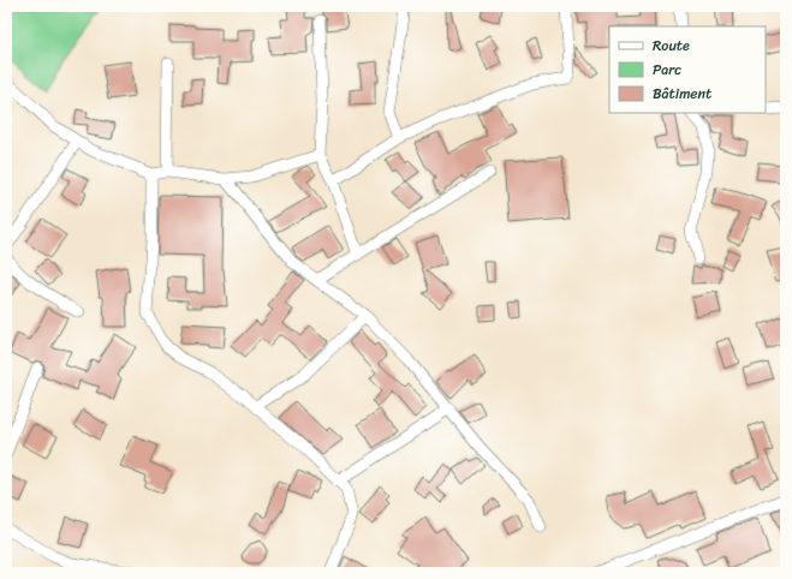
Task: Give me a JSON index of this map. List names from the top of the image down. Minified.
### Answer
{"legend":["Route","Parc","Bâtiment"]}
